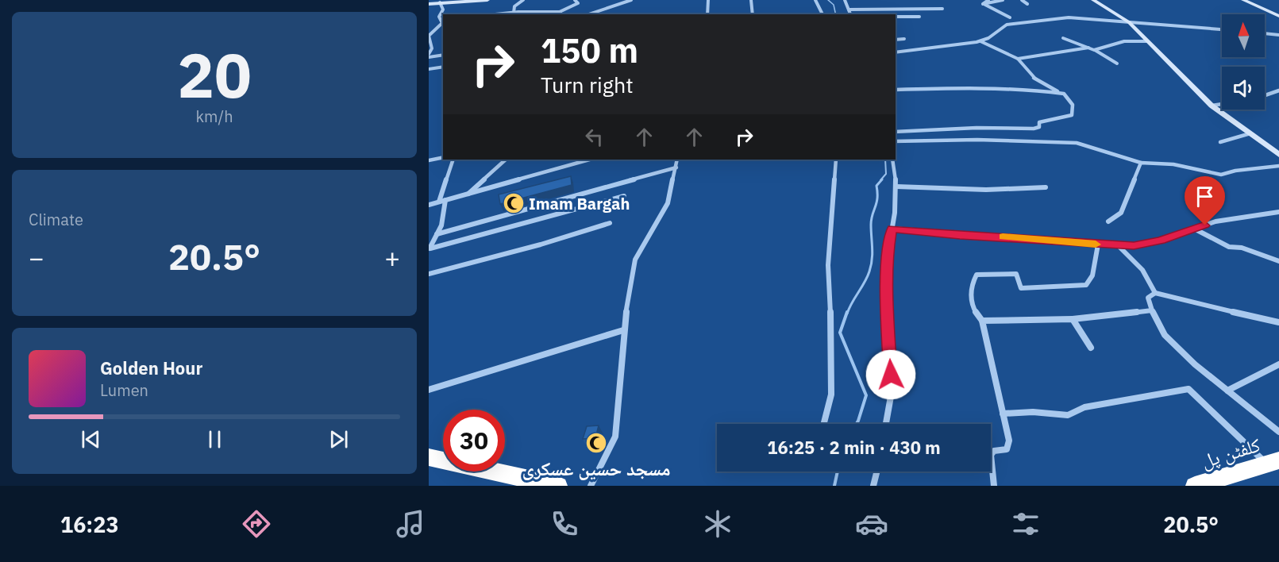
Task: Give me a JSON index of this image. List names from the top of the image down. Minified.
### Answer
{"streets":{"highway":["کلفٹن پل"]},"places":{"mosque":["Imam Bargah","مسجد حسین عسکری"]},"north":"top","page":{"tile":[["20","km/h"],"Climate"],"turn":["150 m","Turn right"],"heat":["−","20.5°","+"],"song":["Golden Hour","Lumen"],"limit":"30","trip":"16:25 · 2 min · 430 m","tabs":["16:23","20.5°"]}}
